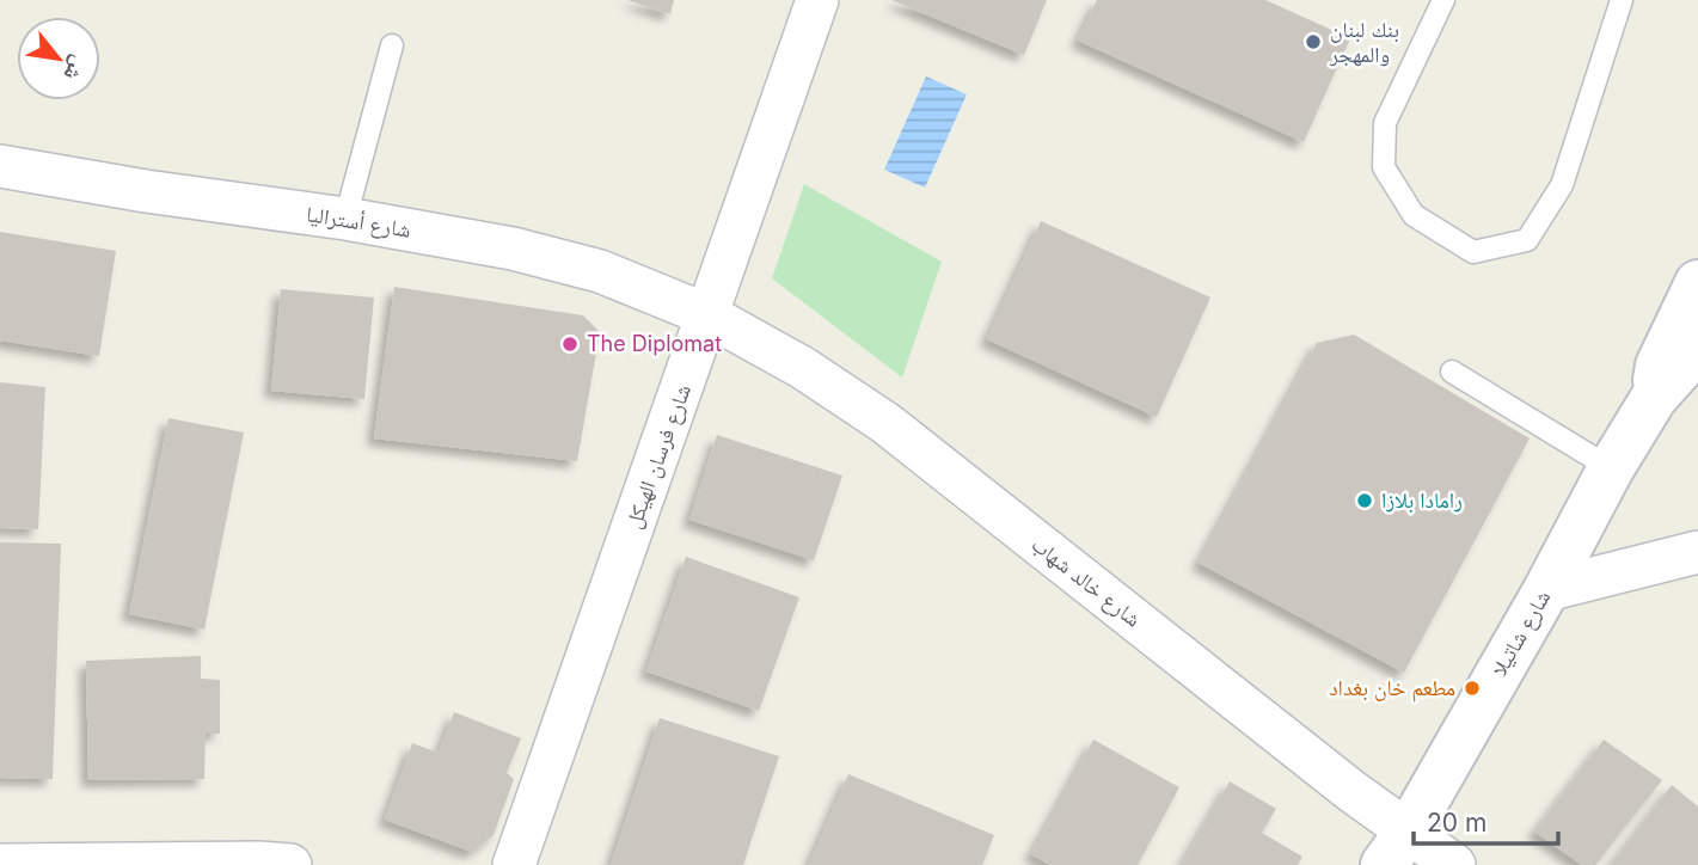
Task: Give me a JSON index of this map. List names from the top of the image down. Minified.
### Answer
{"streets":{"main road":["شارع شاتيلا"],"street":["شارع أستراليا","شارع فرسان الهيكل","شارع خالد شهاب"]},"crossings":[["شارع أستراليا","شارع فرسان الهيكل"],["شارع أستراليا","شارع خالد شهاب"],["شارع فرسان الهيكل","شارع خالد شهاب"],["شارع خالد شهاب","شارع شاتيلا"]],"places":["بنك لبنان والمهجر","The Diplomat","رامادا بلازا","مطعم خان بغداد"],"scale_bar":"20 m","north":"bottom right"}
